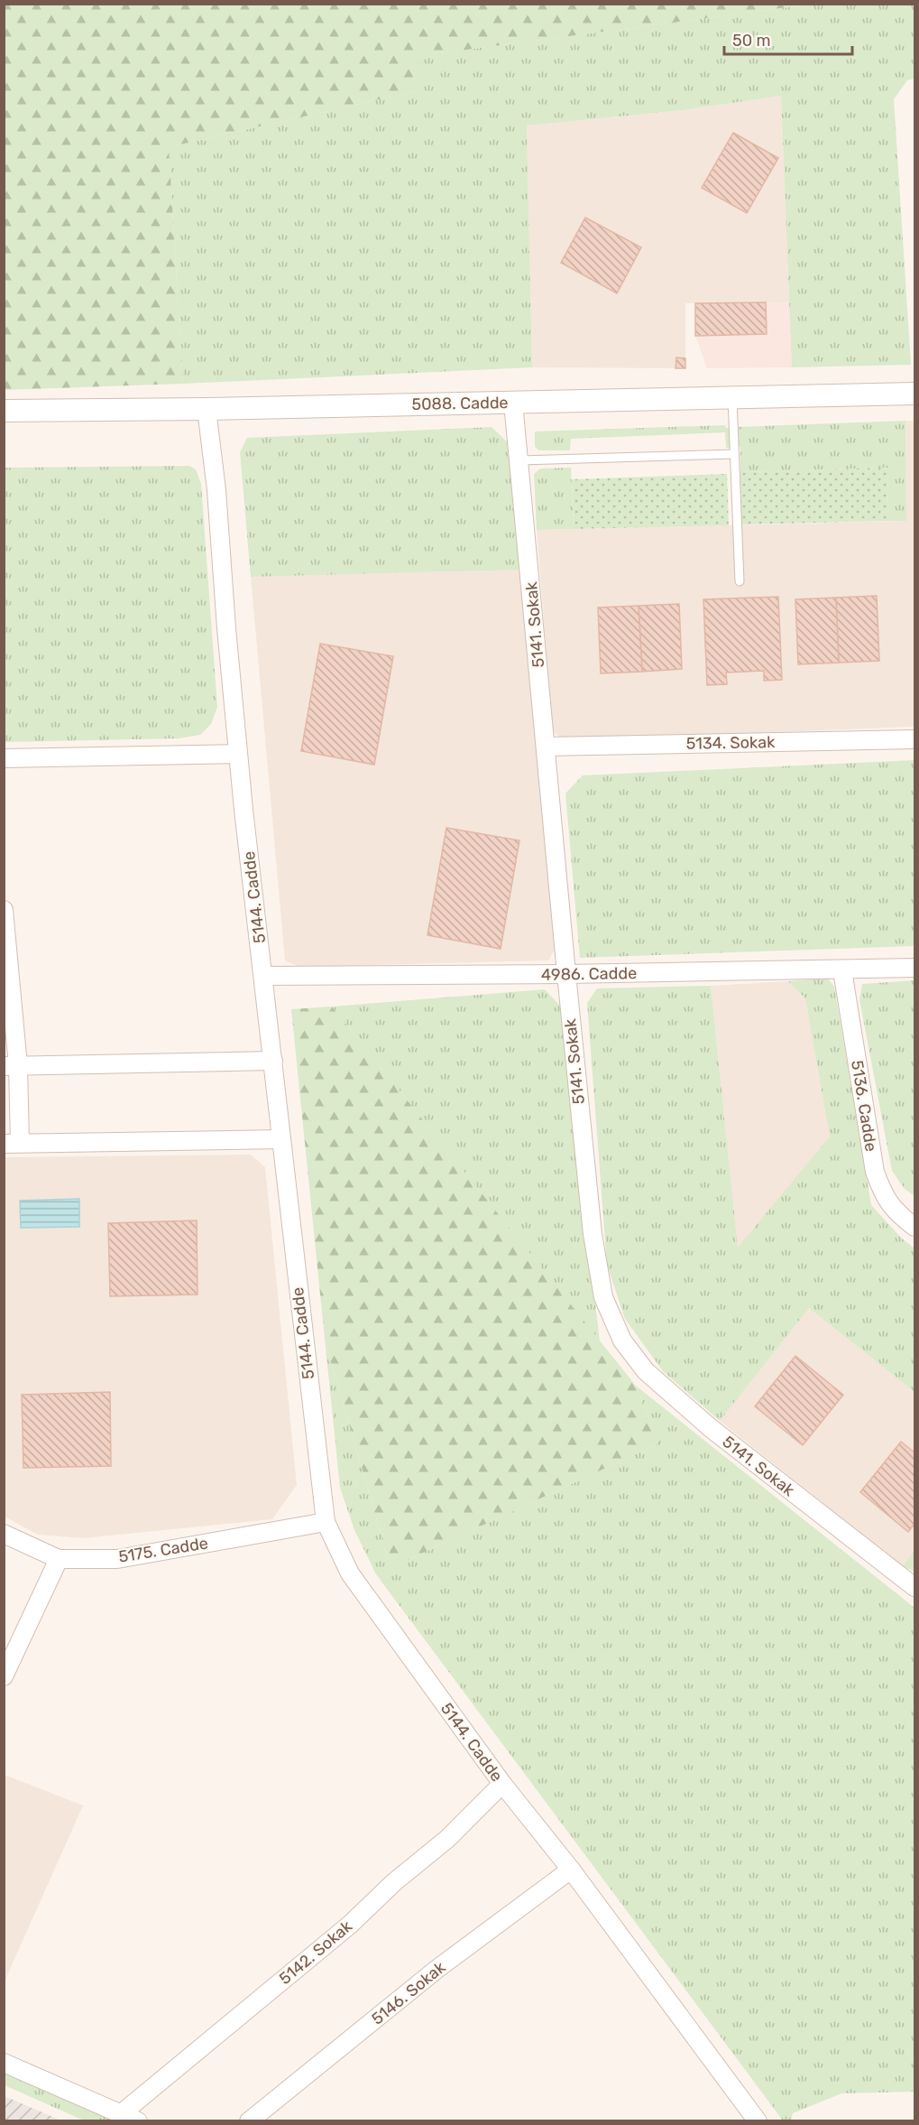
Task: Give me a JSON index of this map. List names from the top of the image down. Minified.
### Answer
{"streets":{"street":["5088. Cadde","5141. Sokak","5134. Sokak","5144. Cadde","4986. Cadde","5136. Cadde","5175. Cadde","5142. Sokak","5146. Sokak"]},"crossings":[["5088. Cadde","5141. Sokak"],["5088. Cadde","5144. Cadde"],["5141. Sokak","5134. Sokak"],["5141. Sokak","4986. Cadde"],["5144. Cadde","4986. Cadde"],["5144. Cadde","5175. Cadde"],["5144. Cadde","5142. Sokak"],["5144. Cadde","5146. Sokak"],["4986. Cadde","5136. Cadde"]],"scale_bar":"50 m"}
